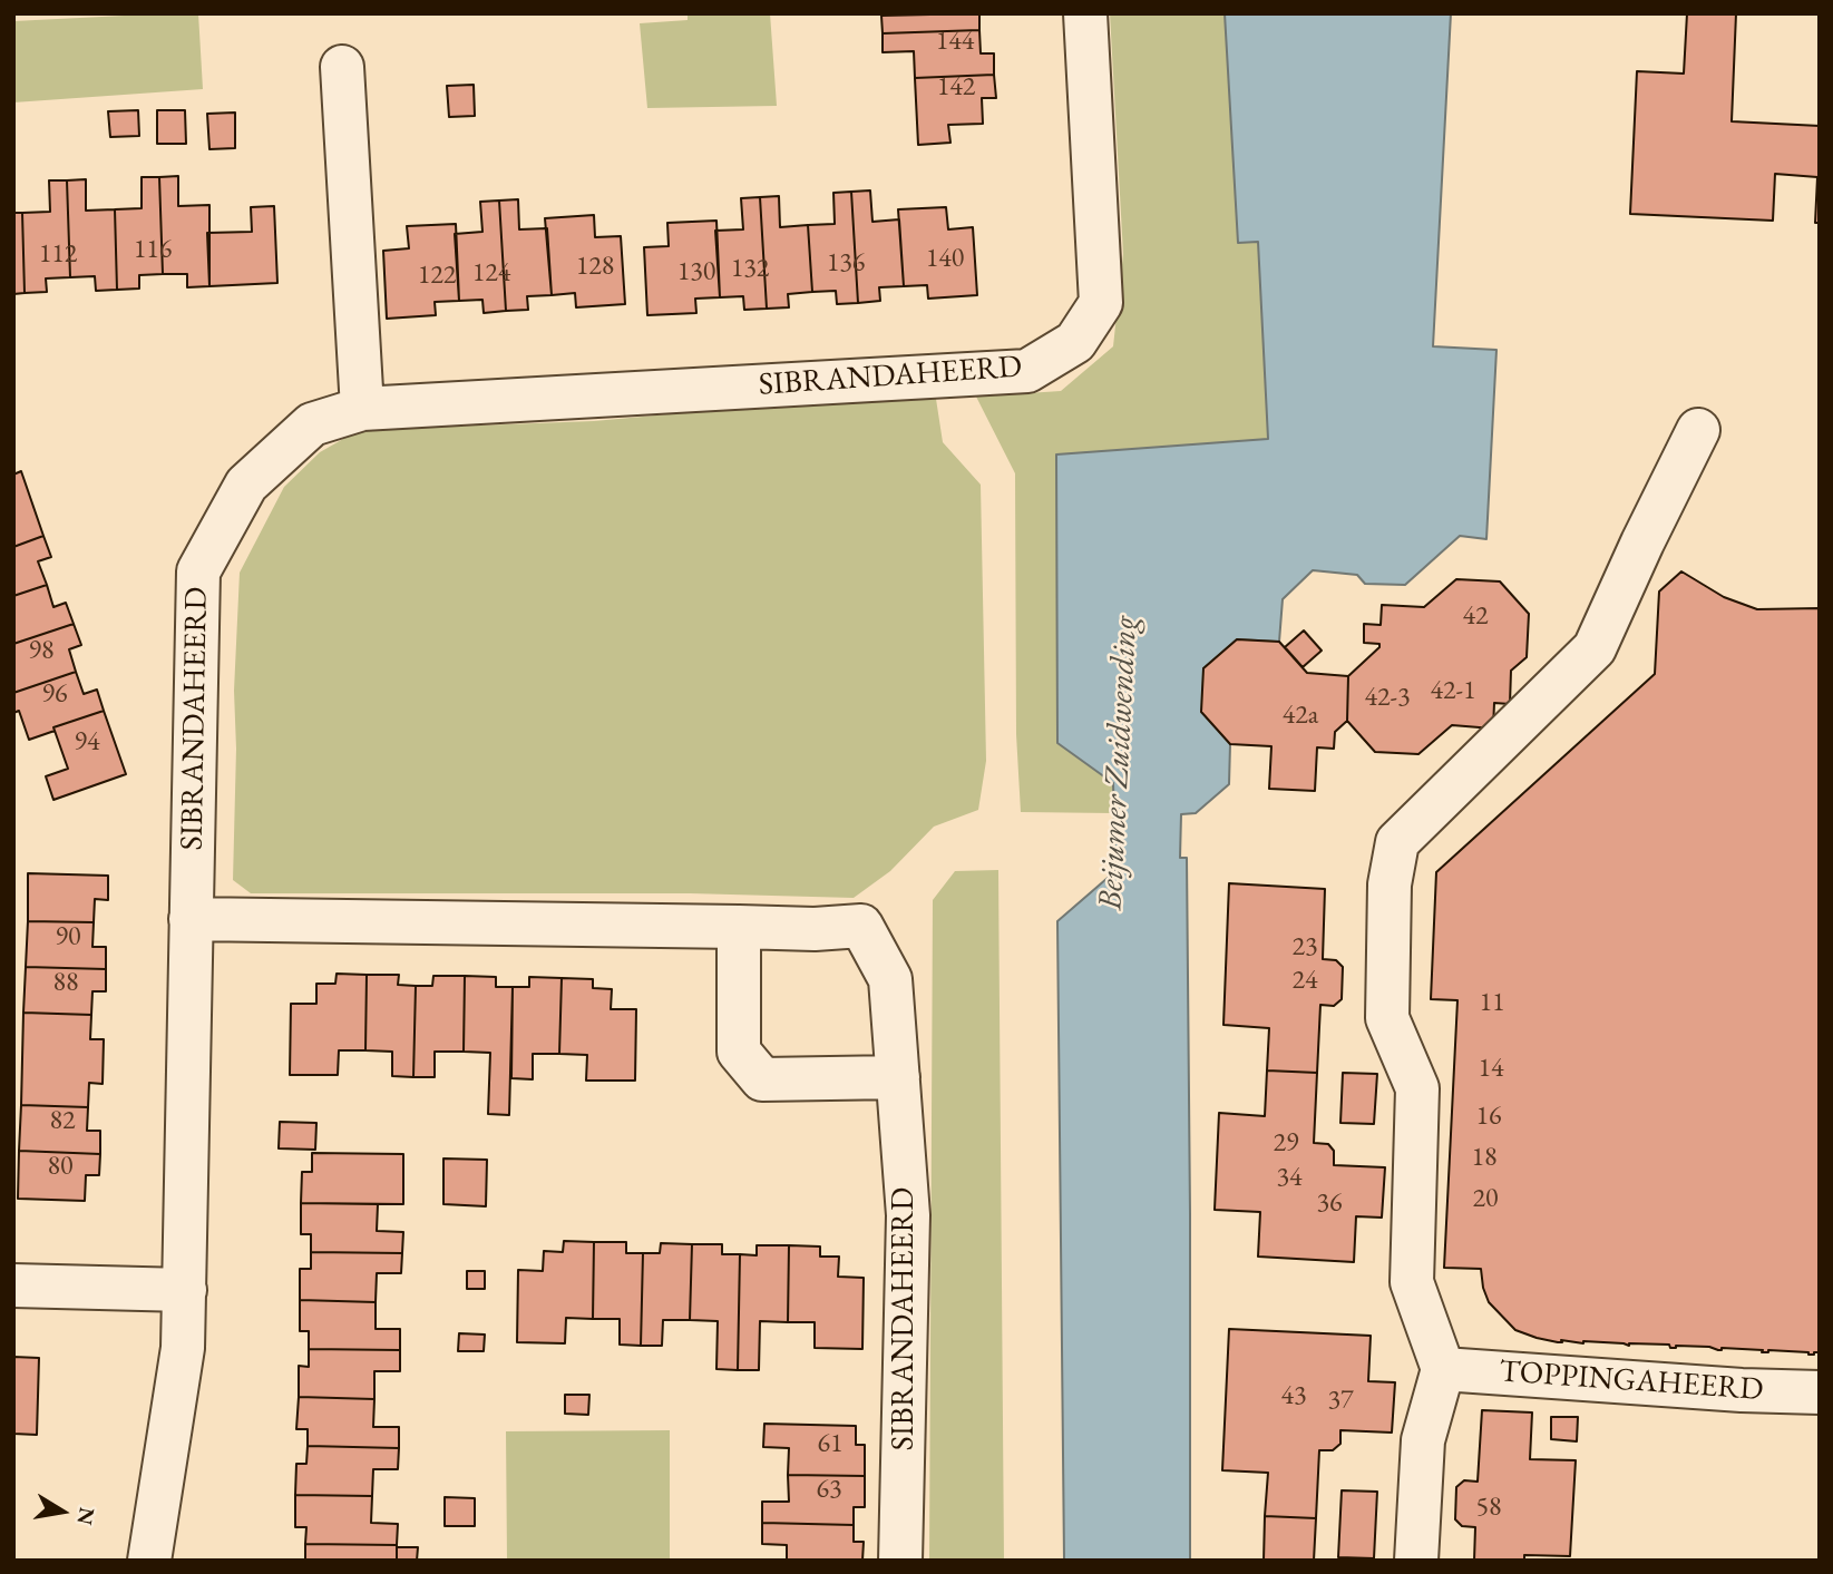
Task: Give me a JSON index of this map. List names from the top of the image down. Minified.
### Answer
{"streets":{"street":["SIBRANDAHEERD","TOPPINGAHEERD"]},"water":["Beijumer Zuidwending"],"house_numbers":["144","142","116","112","140","136","128","132","130","124","122","42","98","42-1","96","42-3","42a","94","90","23","24","88","11","14","16","82","29","18","80","34","20","36","43","37","61","63","58"],"north":"right"}
